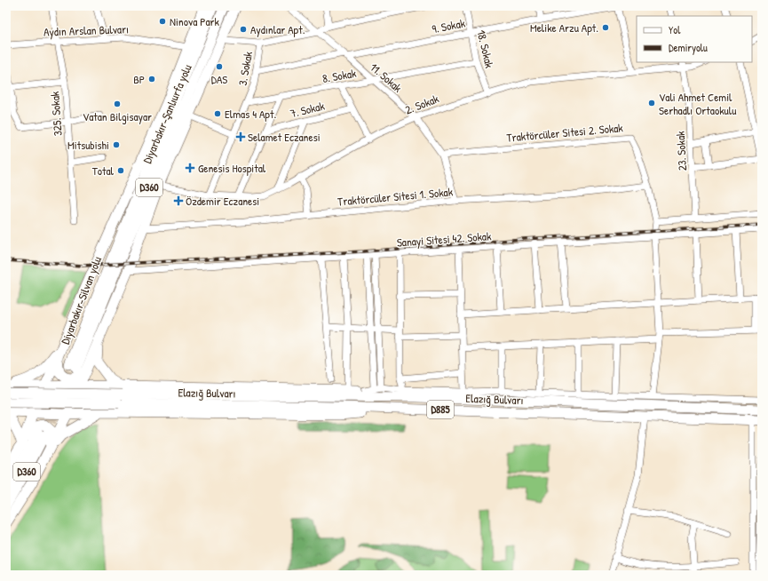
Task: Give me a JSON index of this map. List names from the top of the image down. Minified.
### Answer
{"streets":{"highway":["Diyarbakır-Şanlıurfa yolu","D360","Diyarbakır-Silvan yolu","Elazığ Bulvarı","D885"],"street":["9. Sokak","Aydın Arslan Bulvarı","18. Sokak","3. Sokak","8. Sokak","11. Sokak","2. Sokak","7. Sokak","325. Sokak","Traktörcüler Sitesi 2. Sokak","23. Sokak","Traktörcüler Sitesi 1. Sokak","Sanayi Sitesi 42. Sokak"]},"crossings":[["9. Sokak","18. Sokak"],["9. Sokak","3. Sokak"],["9. Sokak","11. Sokak"],["Aydın Arslan Bulvarı","325. Sokak"],["Aydın Arslan Bulvarı","D360"],["18. Sokak","8. Sokak"],["18. Sokak","2. Sokak"],["3. Sokak","8. Sokak"],["3. Sokak","2. Sokak"],["8. Sokak","11. Sokak"],["11. Sokak","2. Sokak"],["11. Sokak","Traktörcüler Sitesi 2. Sokak"],["11. Sokak","Traktörcüler Sitesi 1. Sokak"],["2. Sokak","23. Sokak"],["Diyarbakır-Şanlıurfa yolu","Diyarbakır-Silvan yolu"],["Traktörcüler Sitesi 2. Sokak","Traktörcüler Sitesi 1. Sokak"],["Traktörcüler Sitesi 2. Sokak","Sanayi Sitesi 42. Sokak"],["D360","Diyarbakır-Silvan yolu"]],"places":{"other":["Ninova Park","Melike Arzu Apt.","Aydınlar Apt.","DAS","BP","Vali Ahmet Cemil Serhadlı Ortaokulu","Vatan Bilgisayar","Elmas 4 Apt.","Mitsubishi","Total"],"health":["Selamet Eczanesi","Genesis Hospital","Özdemir Eczanesi"]},"legend":["Yol","Demiryolu"]}
